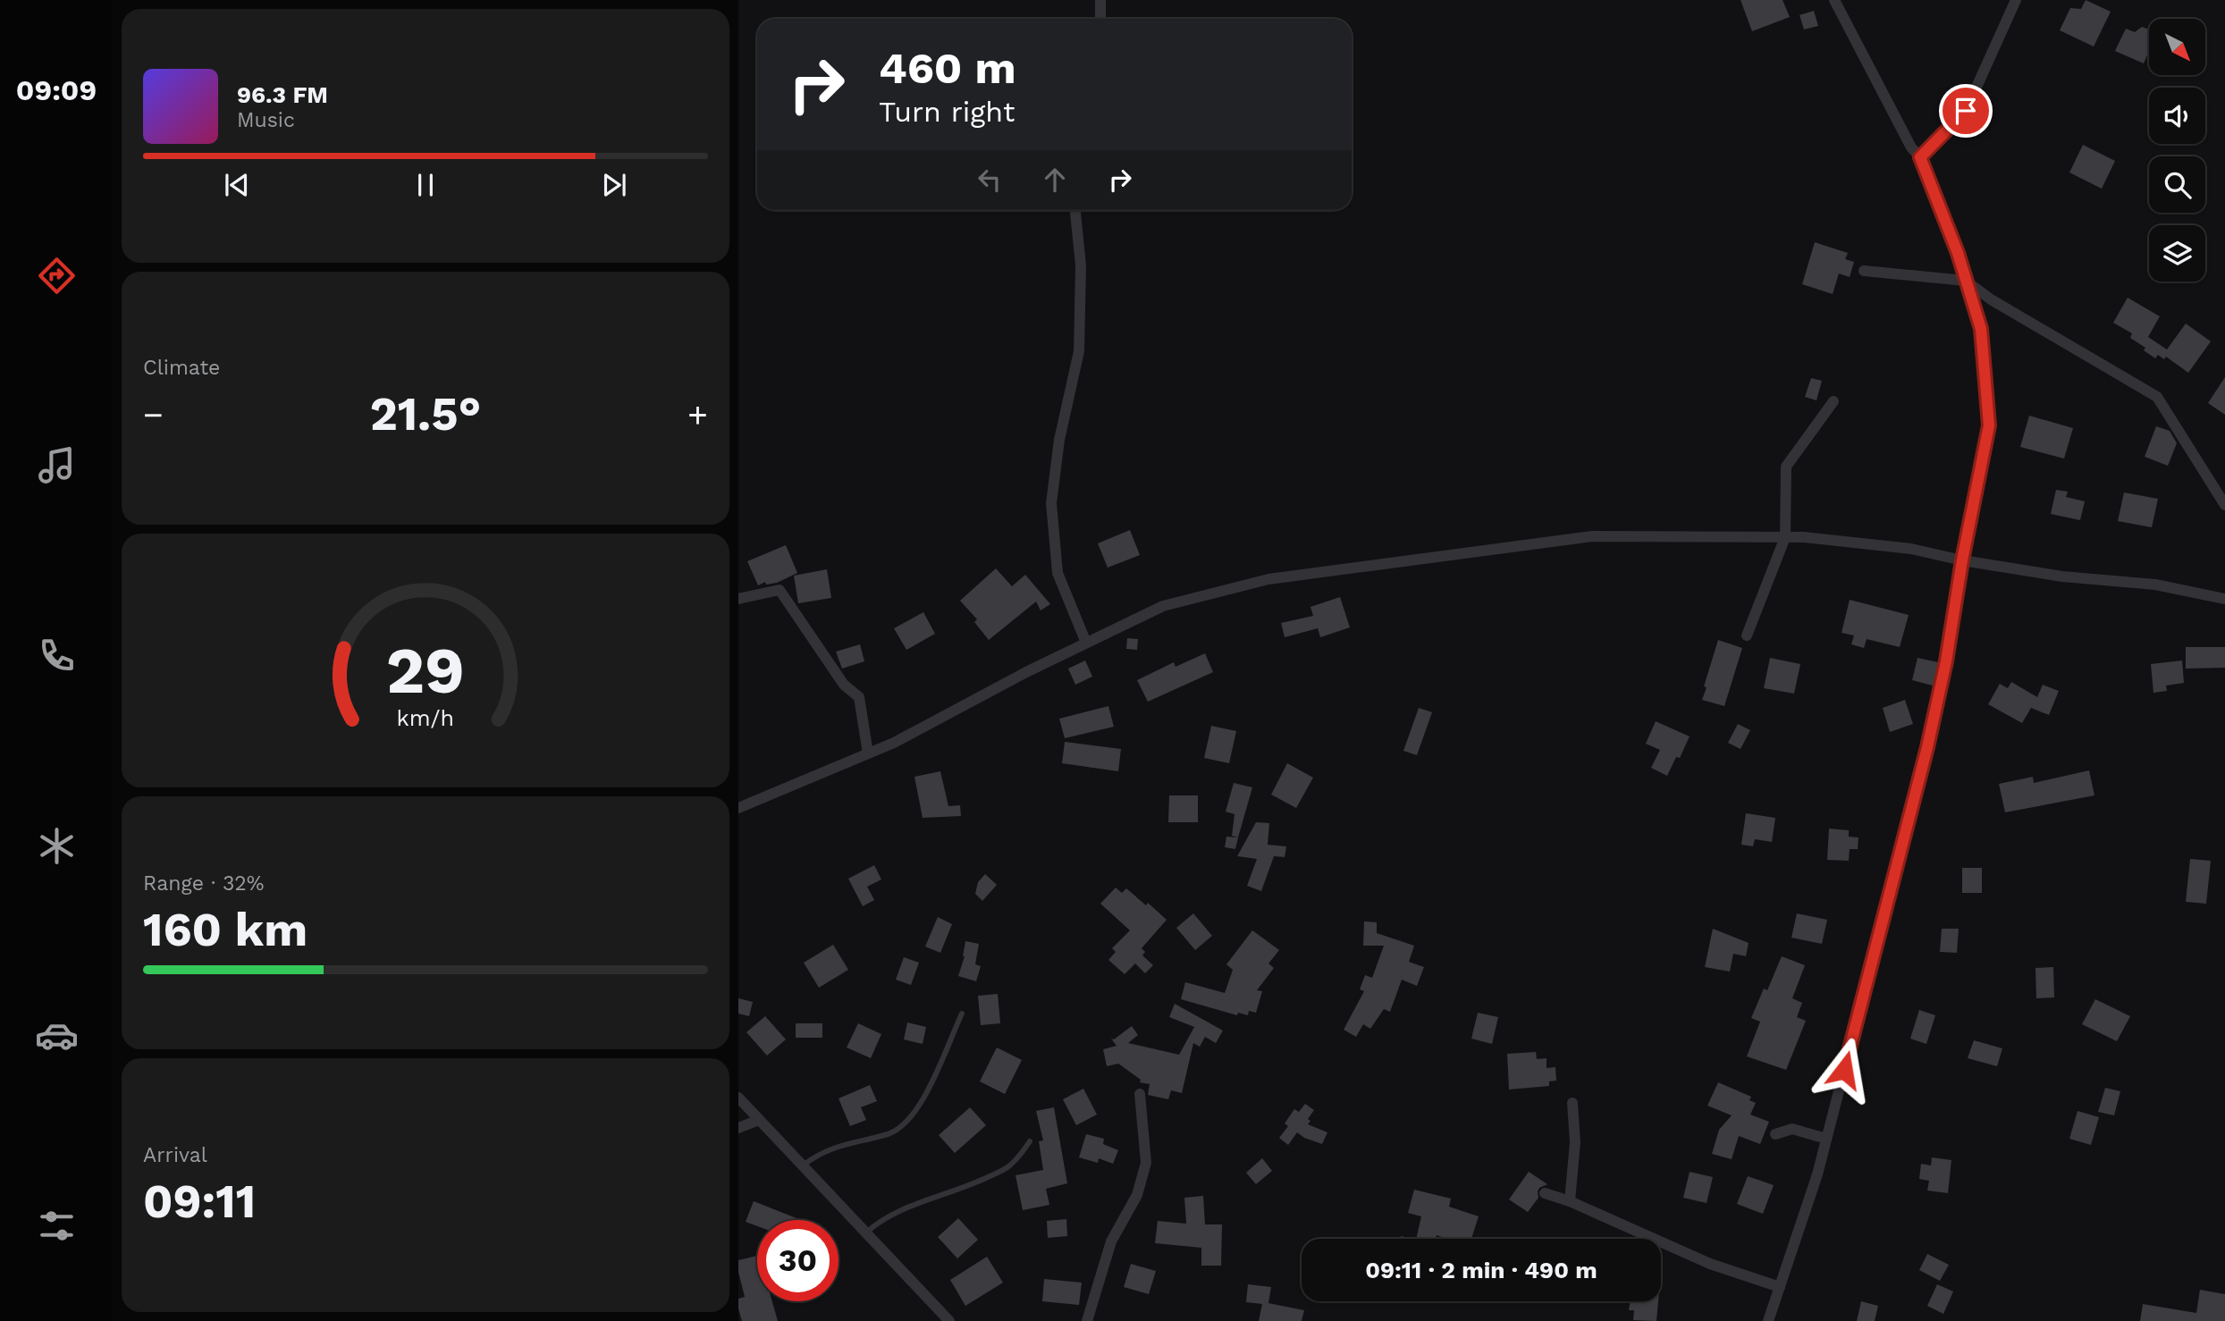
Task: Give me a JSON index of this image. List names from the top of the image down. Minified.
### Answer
{"north":"bottom right","page":{"tabs":"09:09","turn":["460 m","Turn right"],"song":["96.3 FM","Music"],"tile":["Climate",["Range · 32%","160 km"],["Arrival","09:11"]],"heat":["−","21.5°","+"],"limit":"30","trip":"09:11 · 2 min · 490 m","gauge":["29","km/h"]}}
